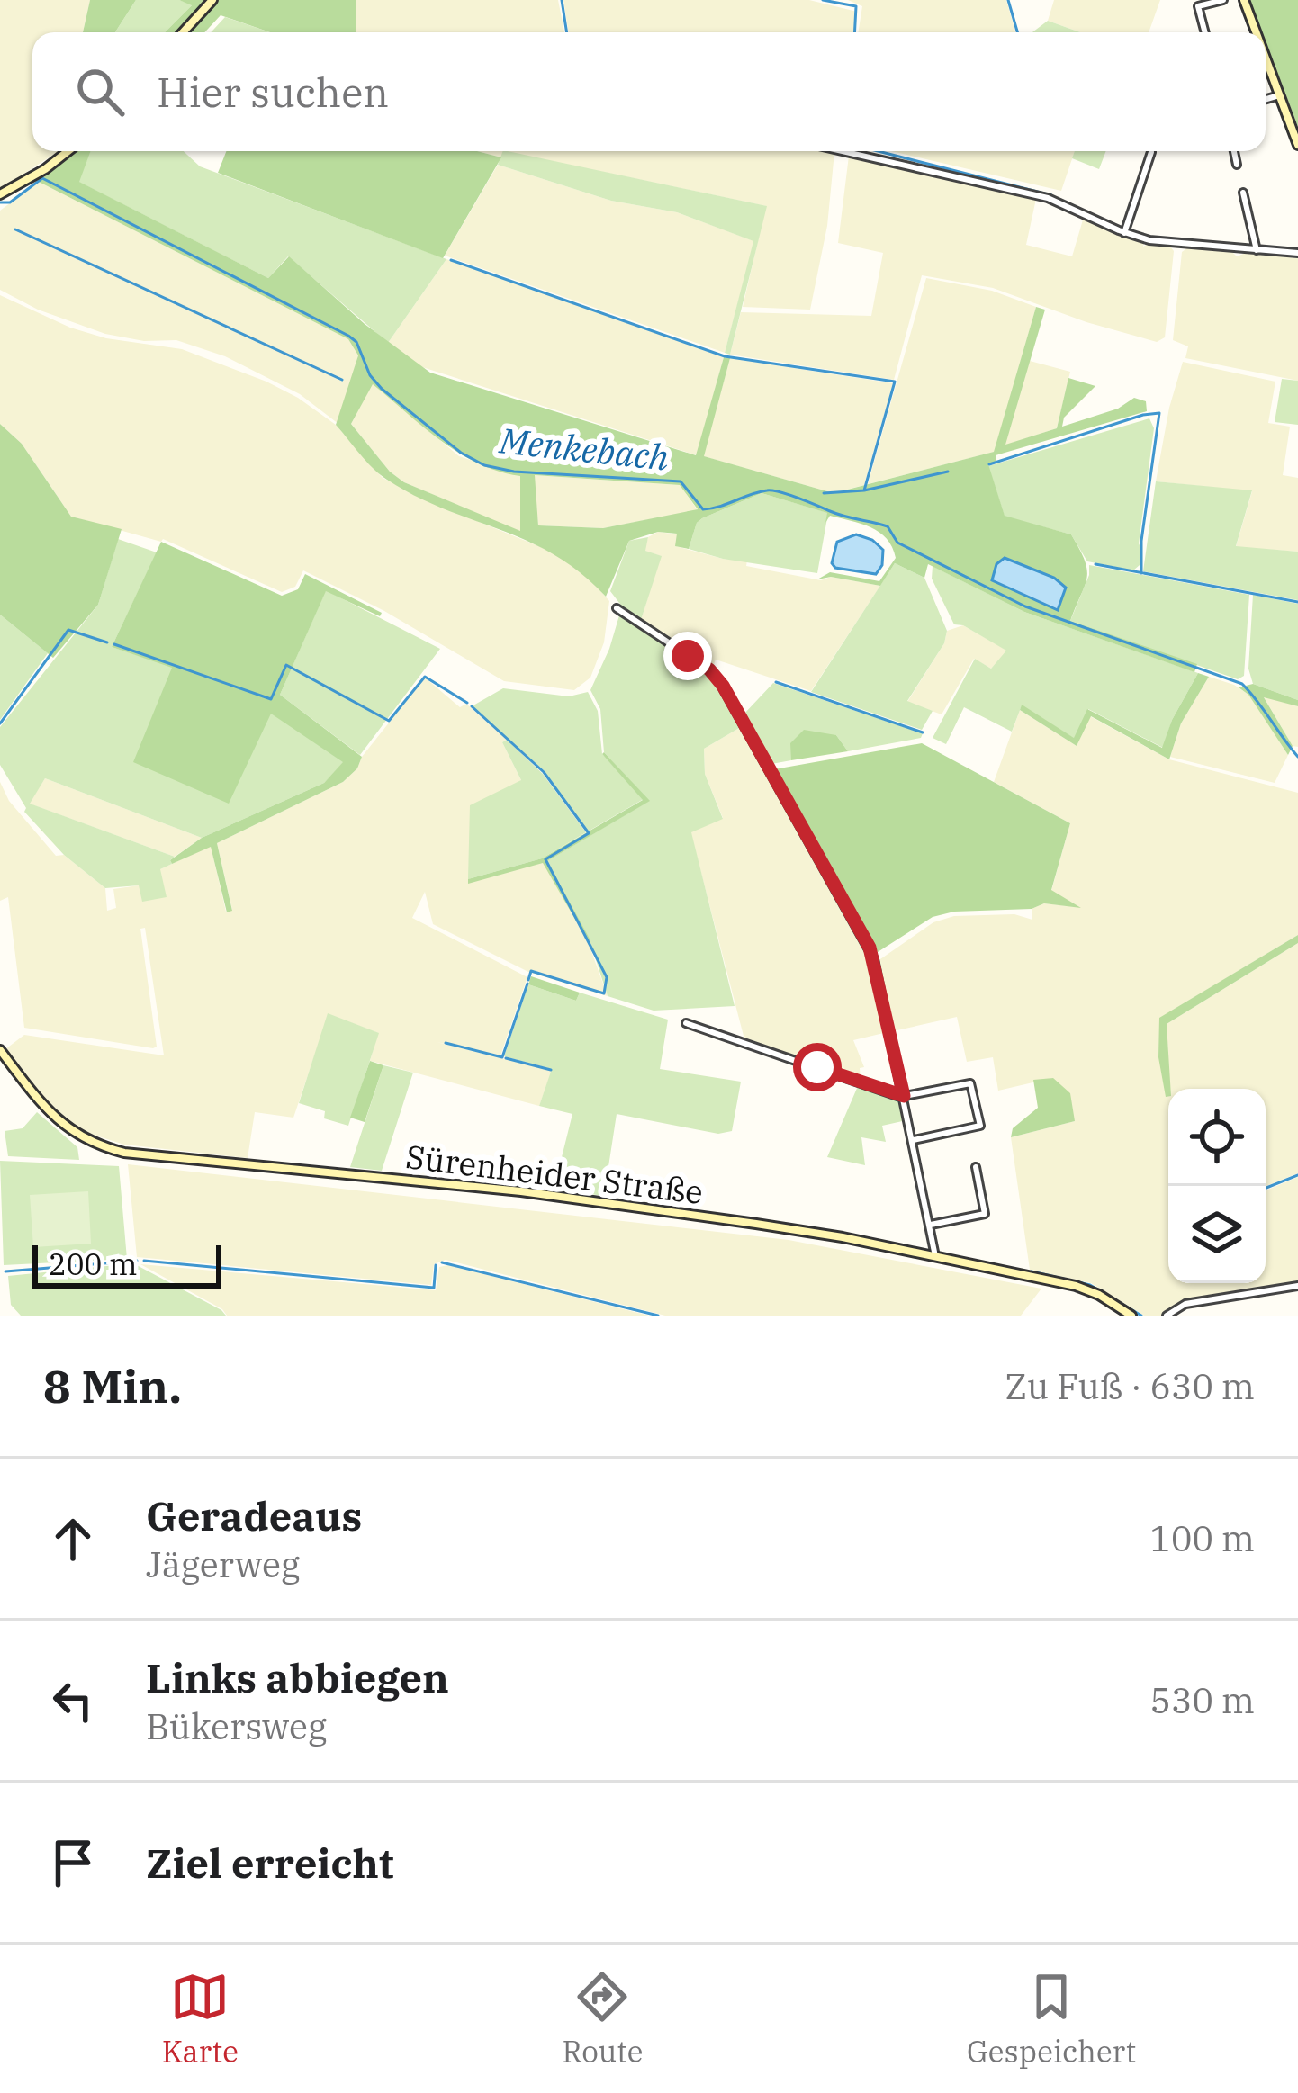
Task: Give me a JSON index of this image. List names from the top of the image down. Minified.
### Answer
{"streets":{"main road":["Sürenheider Straße"]},"water":["Menkebach"],"scale_bar":"200 m","page":{"search":"Hier suchen","scale":"200 m","heading":["8 Min.","Zu Fuß · 630 m"],"list":[["Geradeaus","Jägerweg","100 m"],["Links abbiegen","Bükersweg","530 m"],"Ziel erreicht"],"nav":["Karte","Route","Gespeichert"]}}
